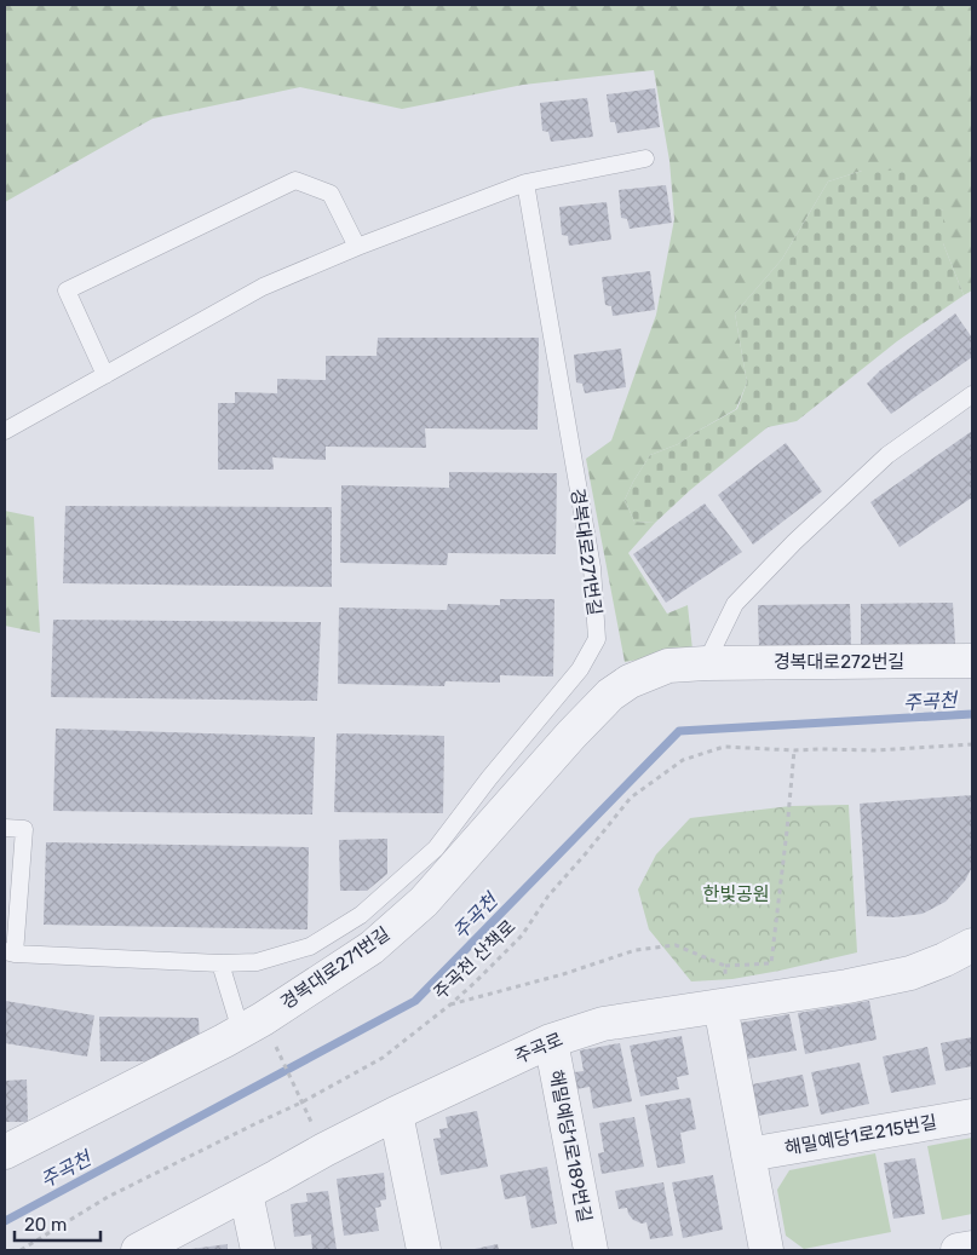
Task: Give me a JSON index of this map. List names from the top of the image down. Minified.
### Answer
{"streets":{"street":["경복대로271번길","경복대로272번길","주곡로","해밀예당1로215번길","해밀예당1로189번길"],"path":["주곡천 산책로"]},"crossings":[["경복대로271번길","경복대로272번길"],["주곡로","해밀예당1로189번길"]],"water":["주곡천"],"parks":["한빛공원"],"scale_bar":"20 m"}
